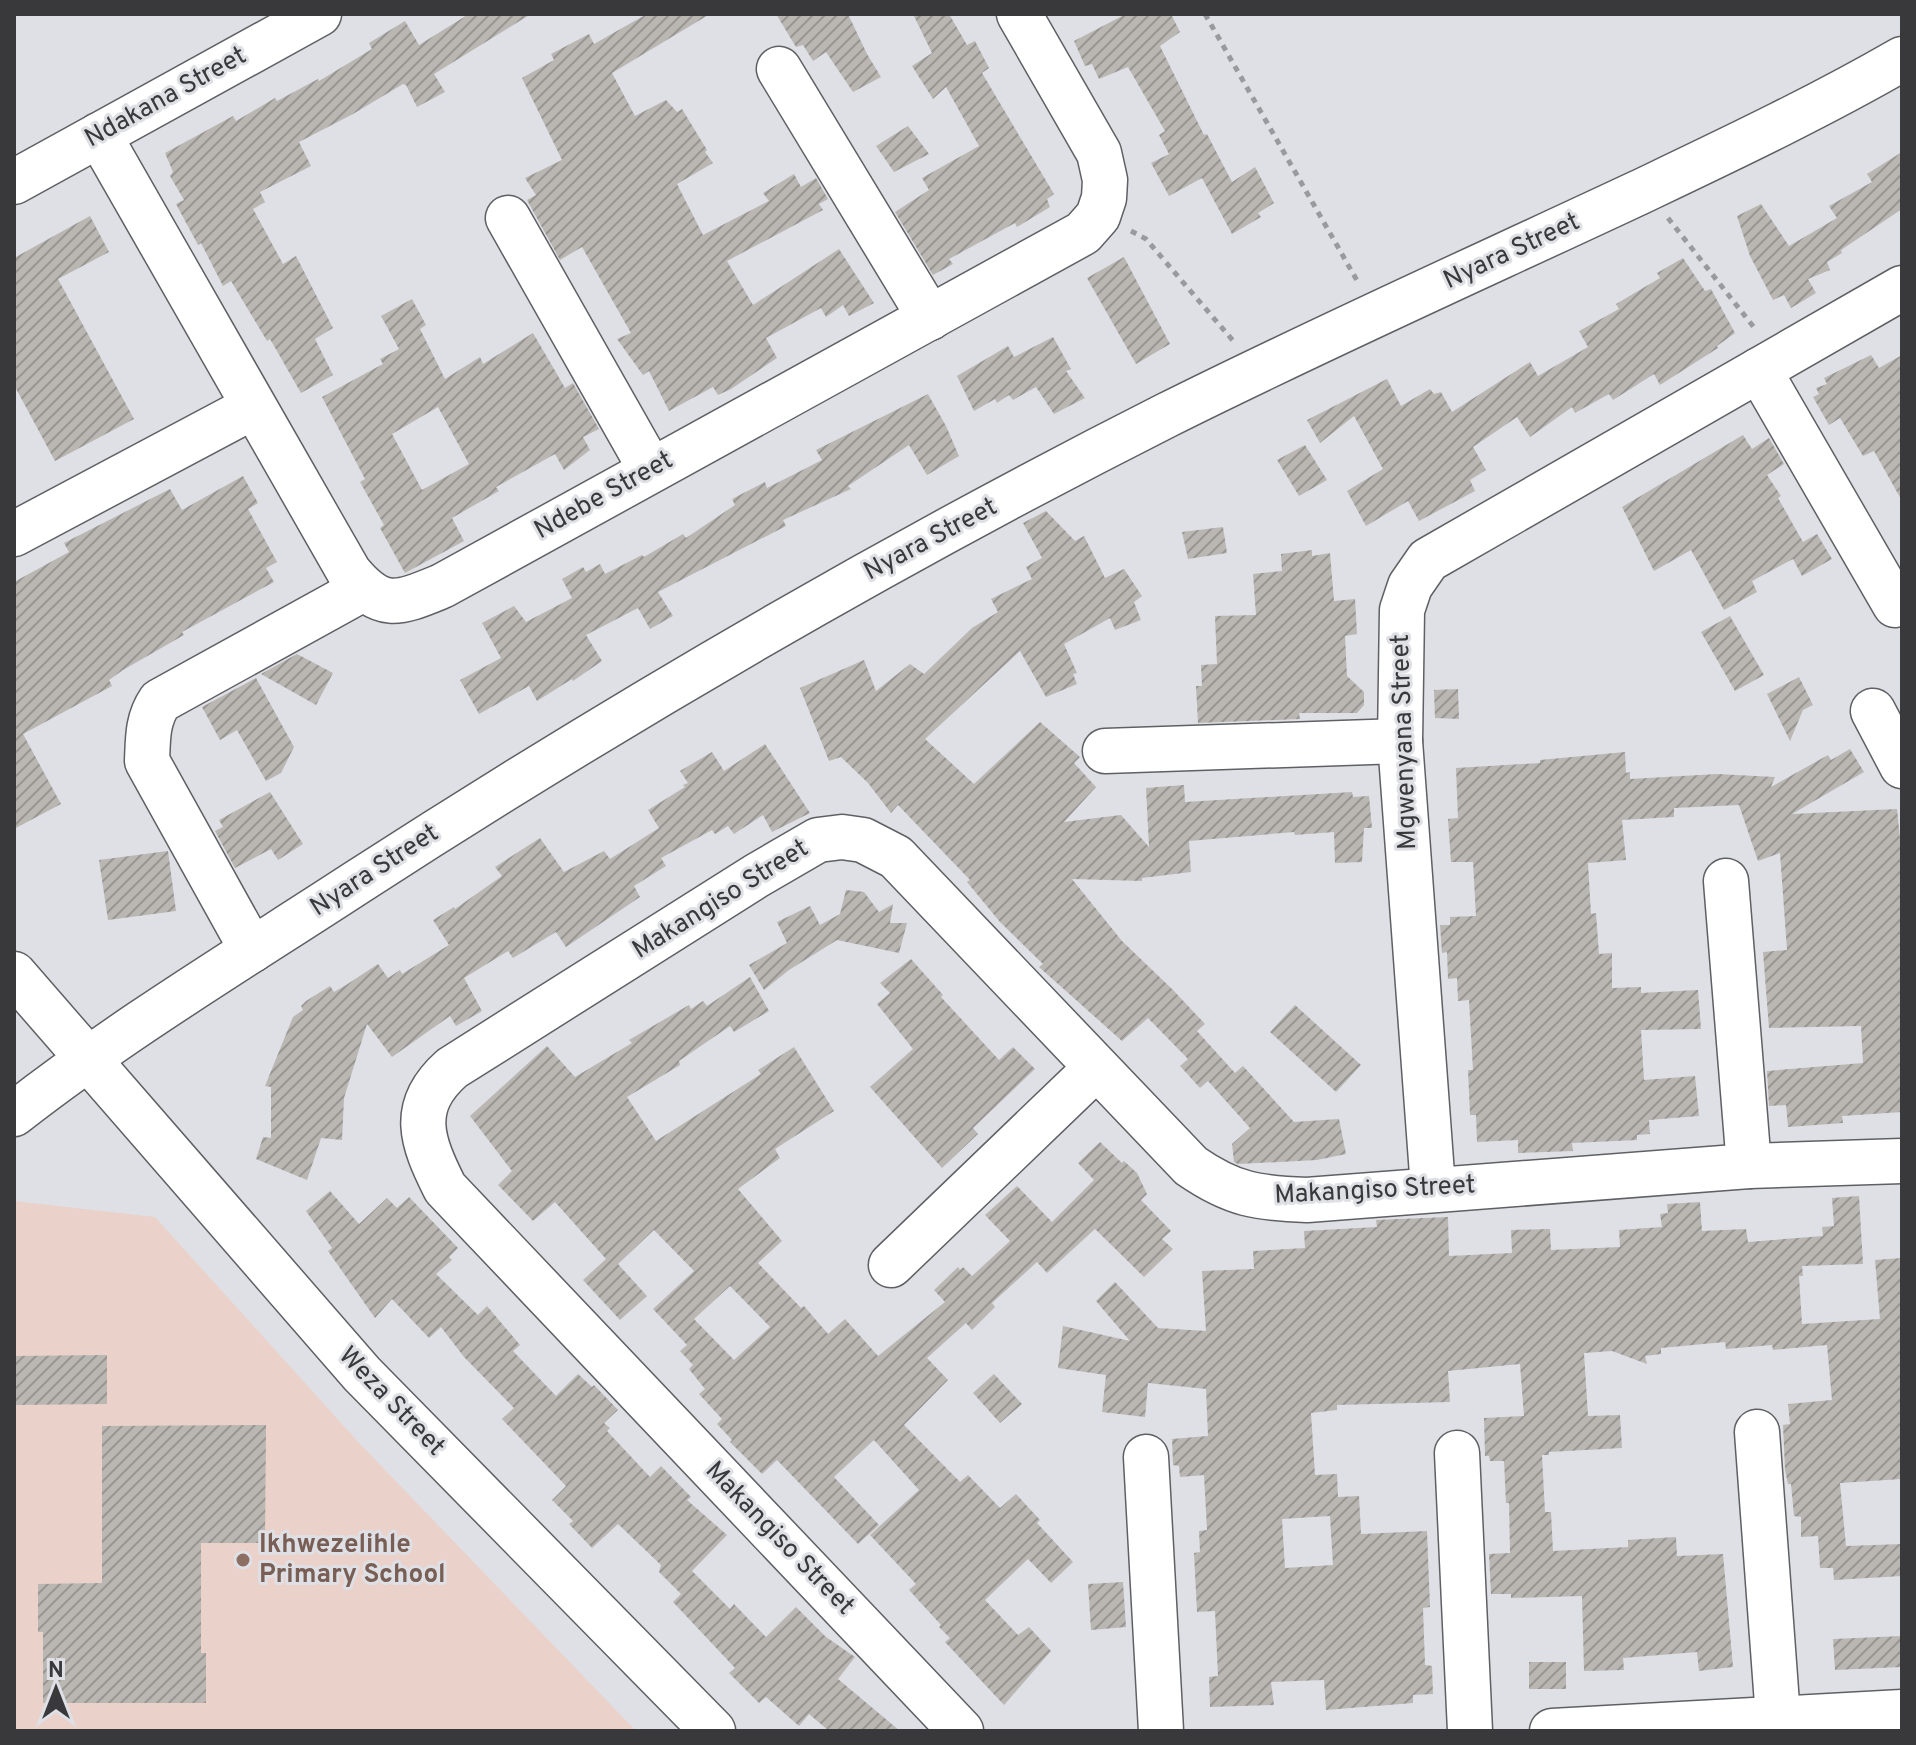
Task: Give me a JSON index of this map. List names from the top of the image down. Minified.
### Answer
{"streets":{"street":["Ndakana Street","Nyara Street","Ndebe Street","Mgwenyana Street","Makangiso Street","Weza Street"]},"crossings":[["Nyara Street","Weza Street"],["Mgwenyana Street","Makangiso Street"]],"places":["Ikhwezelihle Primary School"],"north":"top"}
